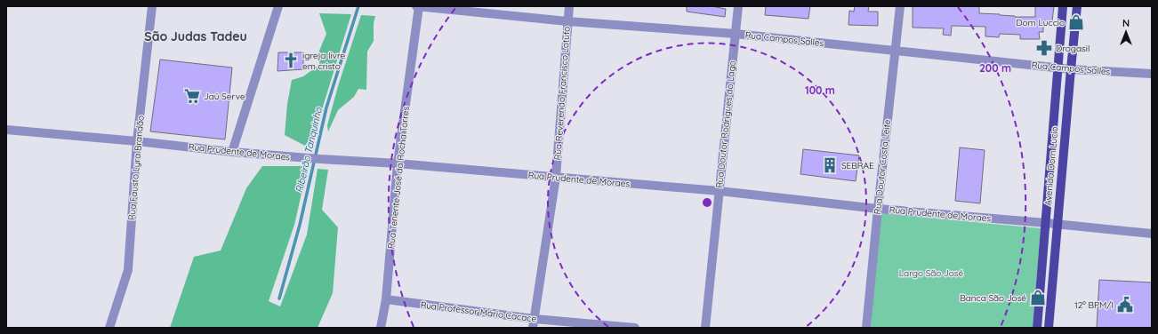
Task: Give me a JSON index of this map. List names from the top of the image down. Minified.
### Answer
{"streets":{"main road":["Avenida Dom Lucio"],"street":["Rua Campos Salles","Rua Reverendo Francisco Lotufo","Rua Doutor Rodrigues do Lago","Rua Prudente de Moraes","Rua Doutor Costa Leite","Rua Fausto Lyra Brandão","Rua Tenente José da Rocha Torres","Rua Professor Mário Cacace"]},"crossings":[["Rua Campos Salles","Rua Reverendo Francisco Lotufo"],["Rua Campos Salles","Rua Doutor Rodrigues do Lago"],["Rua Campos Salles","Avenida Dom Lucio"],["Rua Campos Salles","Rua Doutor Costa Leite"],["Rua Campos Salles","Rua Tenente José da Rocha Torres"],["Rua Reverendo Francisco Lotufo","Rua Prudente de Moraes"],["Rua Reverendo Francisco Lotufo","Rua Professor Mário Cacace"],["Rua Doutor Rodrigues do Lago","Rua Prudente de Moraes"],["Rua Prudente de Moraes","Avenida Dom Lucio"],["Rua Prudente de Moraes","Rua Doutor Costa Leite"],["Rua Prudente de Moraes","Rua Fausto Lyra Brandão"],["Rua Prudente de Moraes","Rua Tenente José da Rocha Torres"],["Rua Tenente José da Rocha Torres","Rua Professor Mário Cacace"]],"districts":["São Judas Tadeu"],"water":["Ribeirão Tanquinho"],"parks":["Largo São José"],"places":{"shop":["Dom Luccio","Banca São José"],"pharmacy":["Drogasil"],"church":["igreja livre em cristo"],"supermarket":["Jaú Serve"],"building":["SEBRAE"],"public building":["12º BPM/I"]},"north":"top","rings":["200 m","100 m"]}
